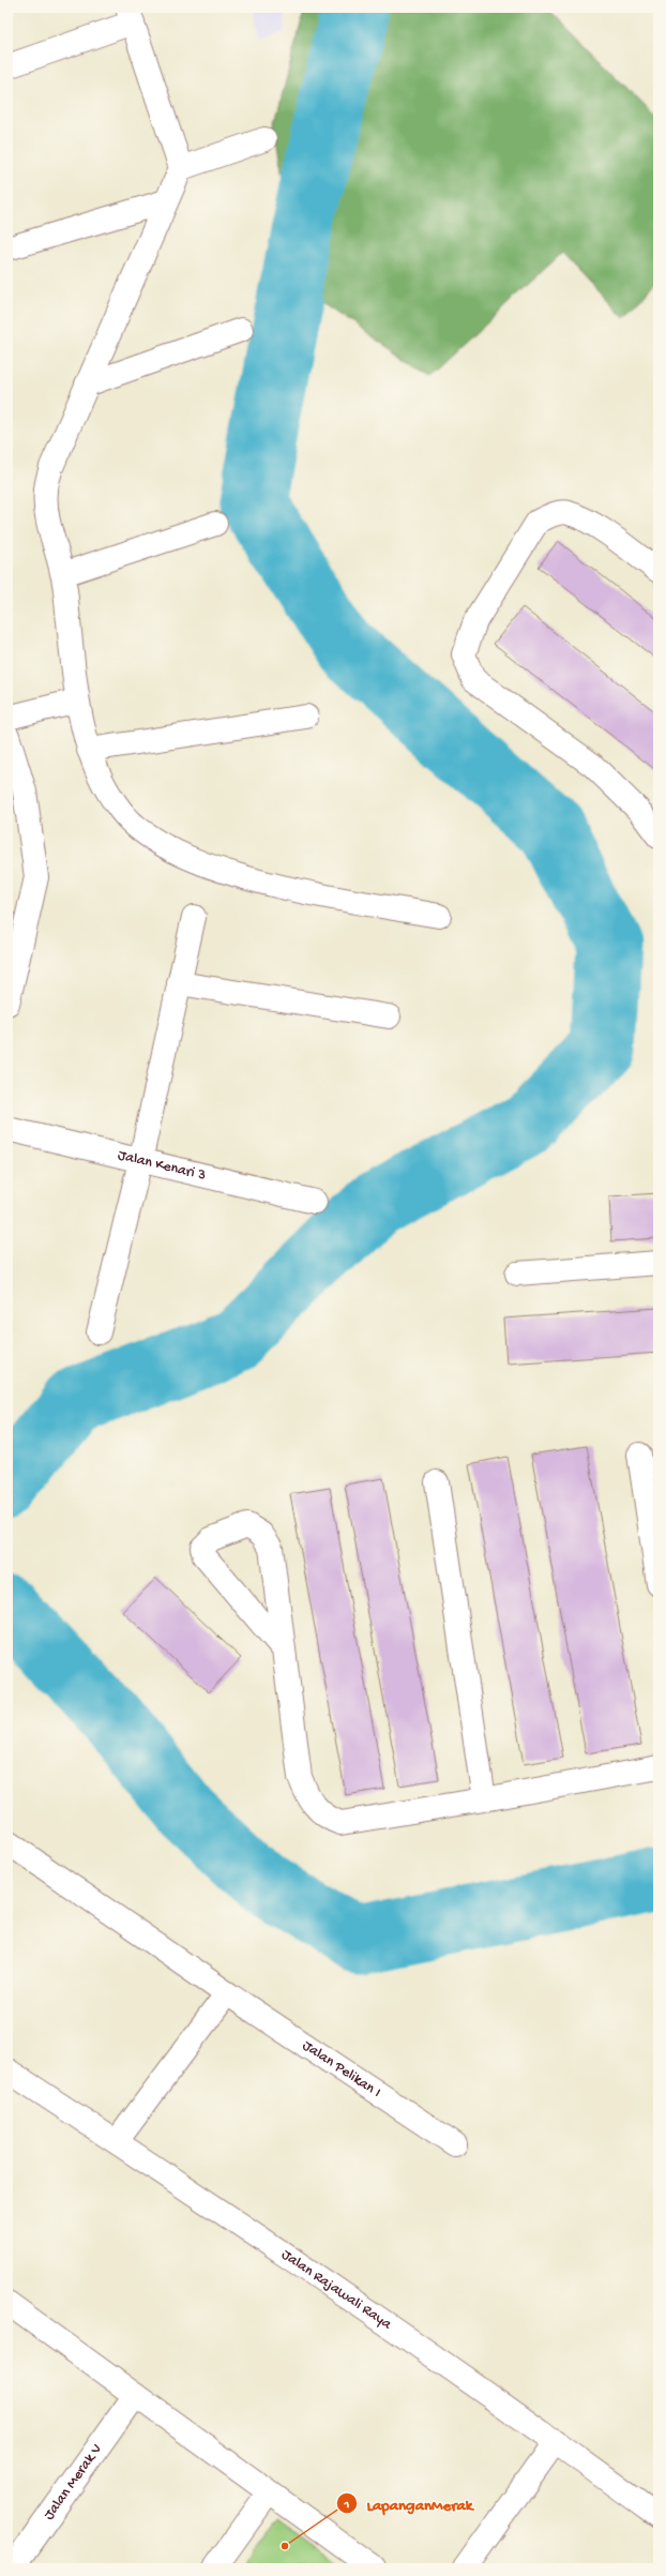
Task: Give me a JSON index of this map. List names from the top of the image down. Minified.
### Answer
{"streets":{"street":["Jalan Kenari 3","Jalan Pelikan I","Jalan Rajawali Raya","Jalan Merak V"]},"places":["LapanganMerak"]}
